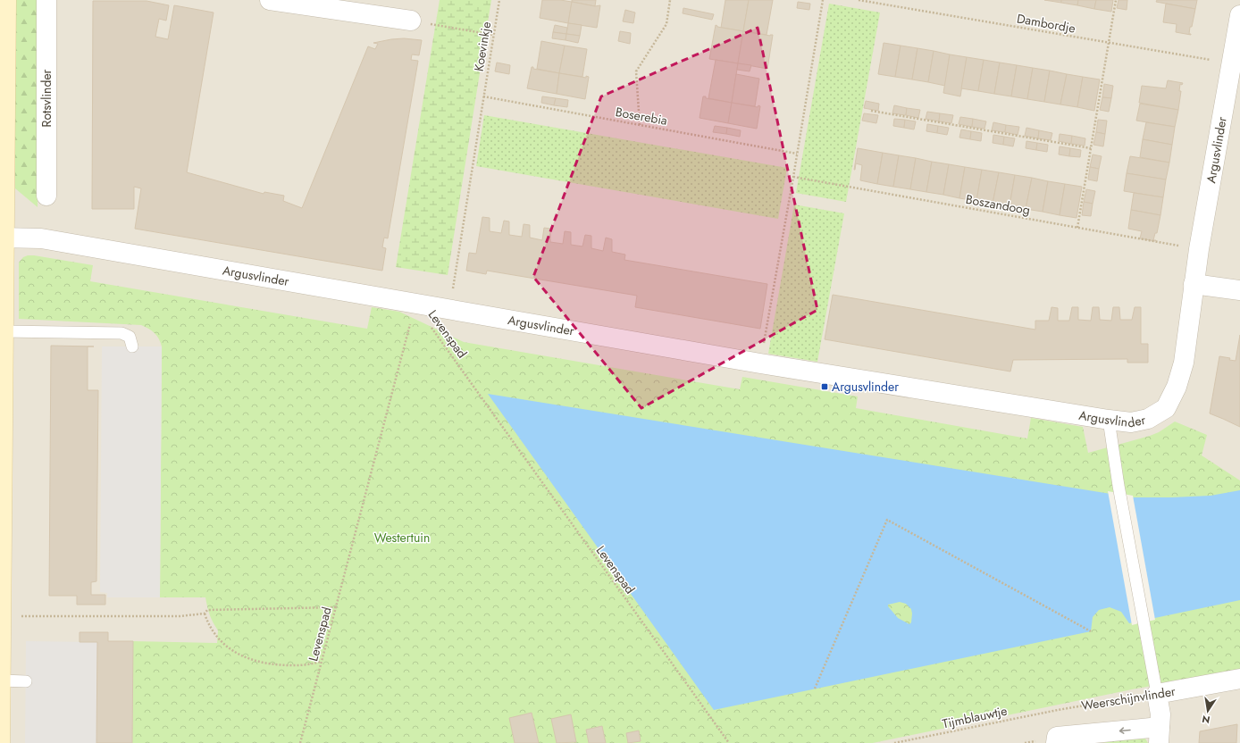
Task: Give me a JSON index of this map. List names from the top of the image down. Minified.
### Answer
{"streets":{"street":["Rotsvlinder","Argusvlinder","Weerschijnvlinder"],"path":["Dambordje","Koevinkje","Boserebia","Boszandoog","Levenspad","Tijmblauwtje"]},"crossings":[["Dambordje","Argusvlinder"],["Koevinkje","Boserebia"],["Koevinkje","Argusvlinder"],["Argusvlinder","Boszandoog"],["Argusvlinder","Levenspad"],["Weerschijnvlinder","Tijmblauwtje"]],"parks":["Westertuin"],"places":{"transit":["Argusvlinder"]},"north":"bottom"}
